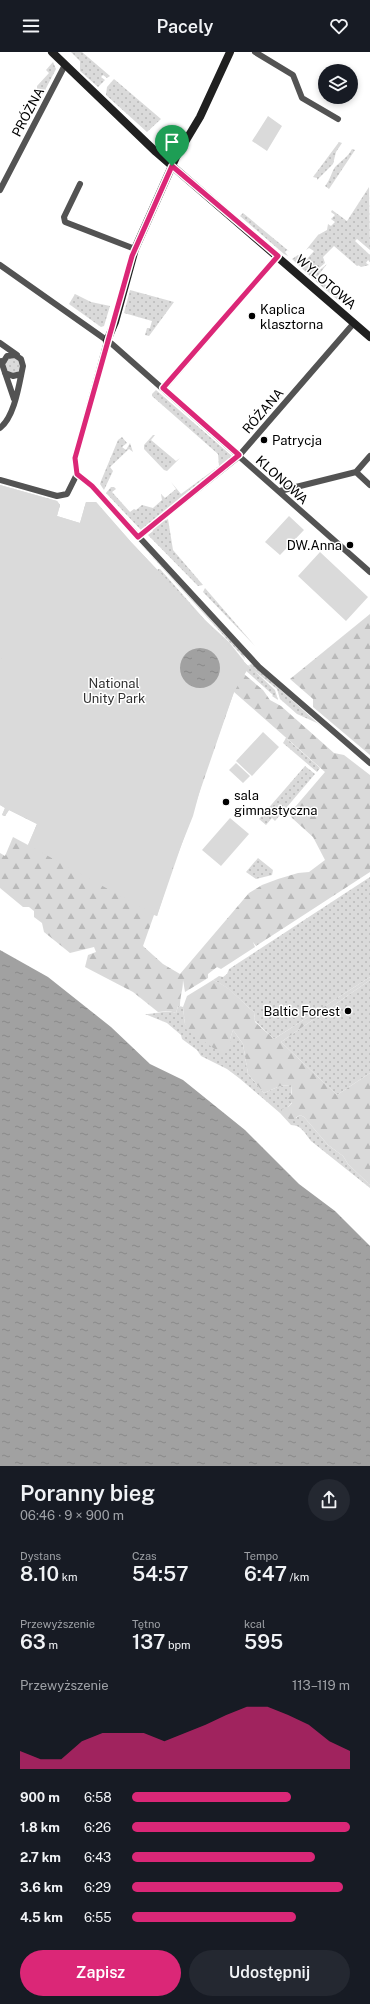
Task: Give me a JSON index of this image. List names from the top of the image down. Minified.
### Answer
{"streets":{"street":["PRÓŻNA","WYLOTOWA","RÓŻANA","KLONOWA"]},"crossings":[["PRÓŻNA","WYLOTOWA"],["WYLOTOWA","RÓŻANA"],["RÓŻANA","KLONOWA"]],"parks":["National Unity Park"],"places":["Kaplica klasztorna","Patrycja","DW.Anna","sala gimnastyczna","Baltic Forest"],"page":{"header":"Pacely","heading":["Poranny bieg","06:46 · 9 × 900 m"],"stats":[["Dystans","8.10 km"],["Czas","54:57"],["Tempo","6:47 /km"],["Przewyższenie","63 m"],["Tętno","137 bpm"],["kcal","595"]],"chart":["Przewyższenie","113–119 m"],"list":[{"name":"900 m","note":"6:58"},{"name":"1.8 km","note":"6:26"},{"name":"2.7 km","note":"6:43"},{"name":"3.6 km","note":"6:29"},{"name":"4.5 km","note":"6:55"}],"buttons":["Zapisz","Udostępnij"]}}
